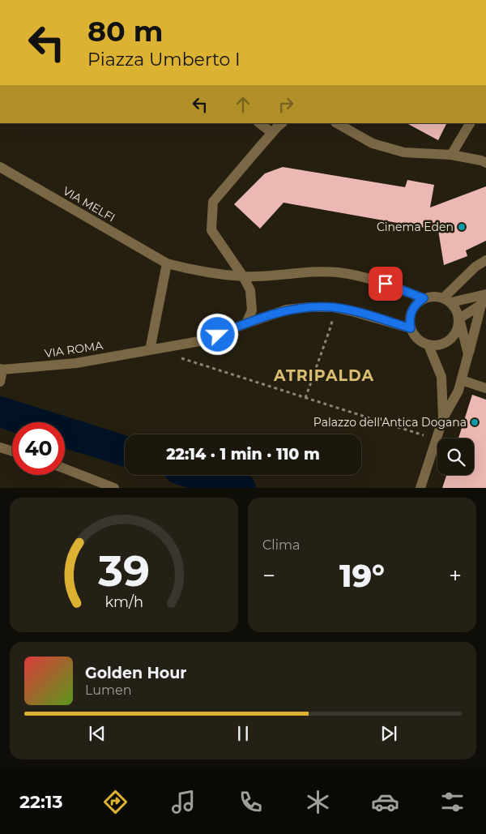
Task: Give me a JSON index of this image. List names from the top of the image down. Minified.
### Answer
{"streets":{"street":["VIA MELFI","VIA ROMA"]},"crossings":[["VIA MELFI","VIA ROMA"]],"districts":["ATRIPALDA"],"places":["Cinema Eden","Palazzo dell'Antica Dogana"],"page":{"turn":["80 m","Piazza Umberto I"],"limit":"40","trip":"22:14 · 1 min · 110 m","tile":"Clima","heat":["−","19°","+"],"song":["Golden Hour","Lumen"],"tabs":"22:13","gauge":["39","km/h"]}}
